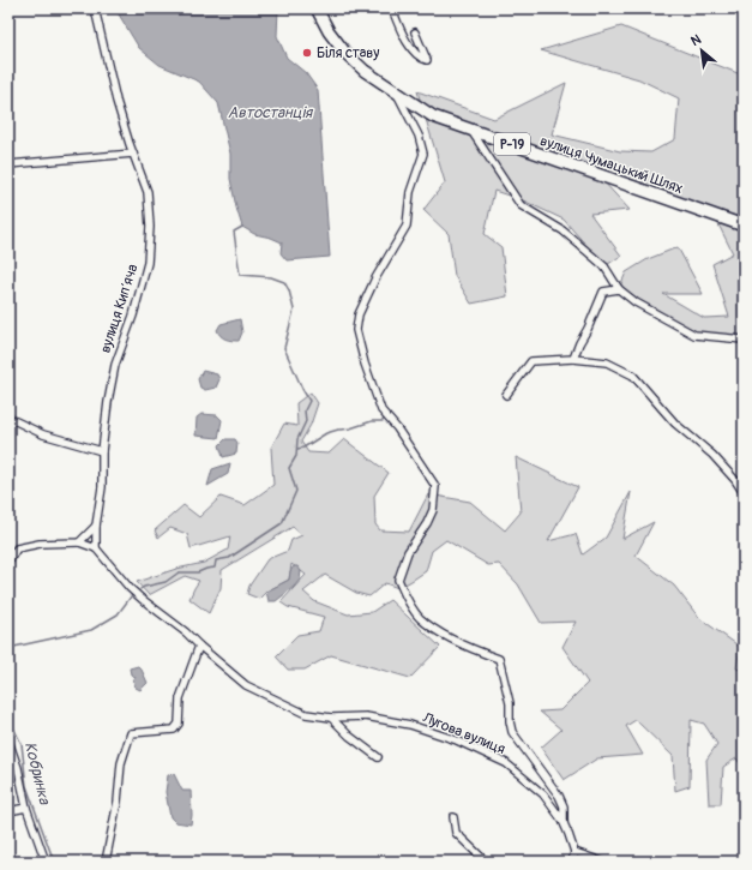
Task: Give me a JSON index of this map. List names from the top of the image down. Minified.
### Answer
{"streets":{"main road":["Р-19","вулиця Чумацький Шлях"],"street":["вулиця Кипʼяча","Лугова вулиця"]},"crossings":[["вулиця Чумацький Шлях","Лугова вулиця"],["вулиця Кипʼяча","Лугова вулиця"]],"water":["Автостанція","Кобринка"],"places":["Біля ставу"],"north":"top left"}
